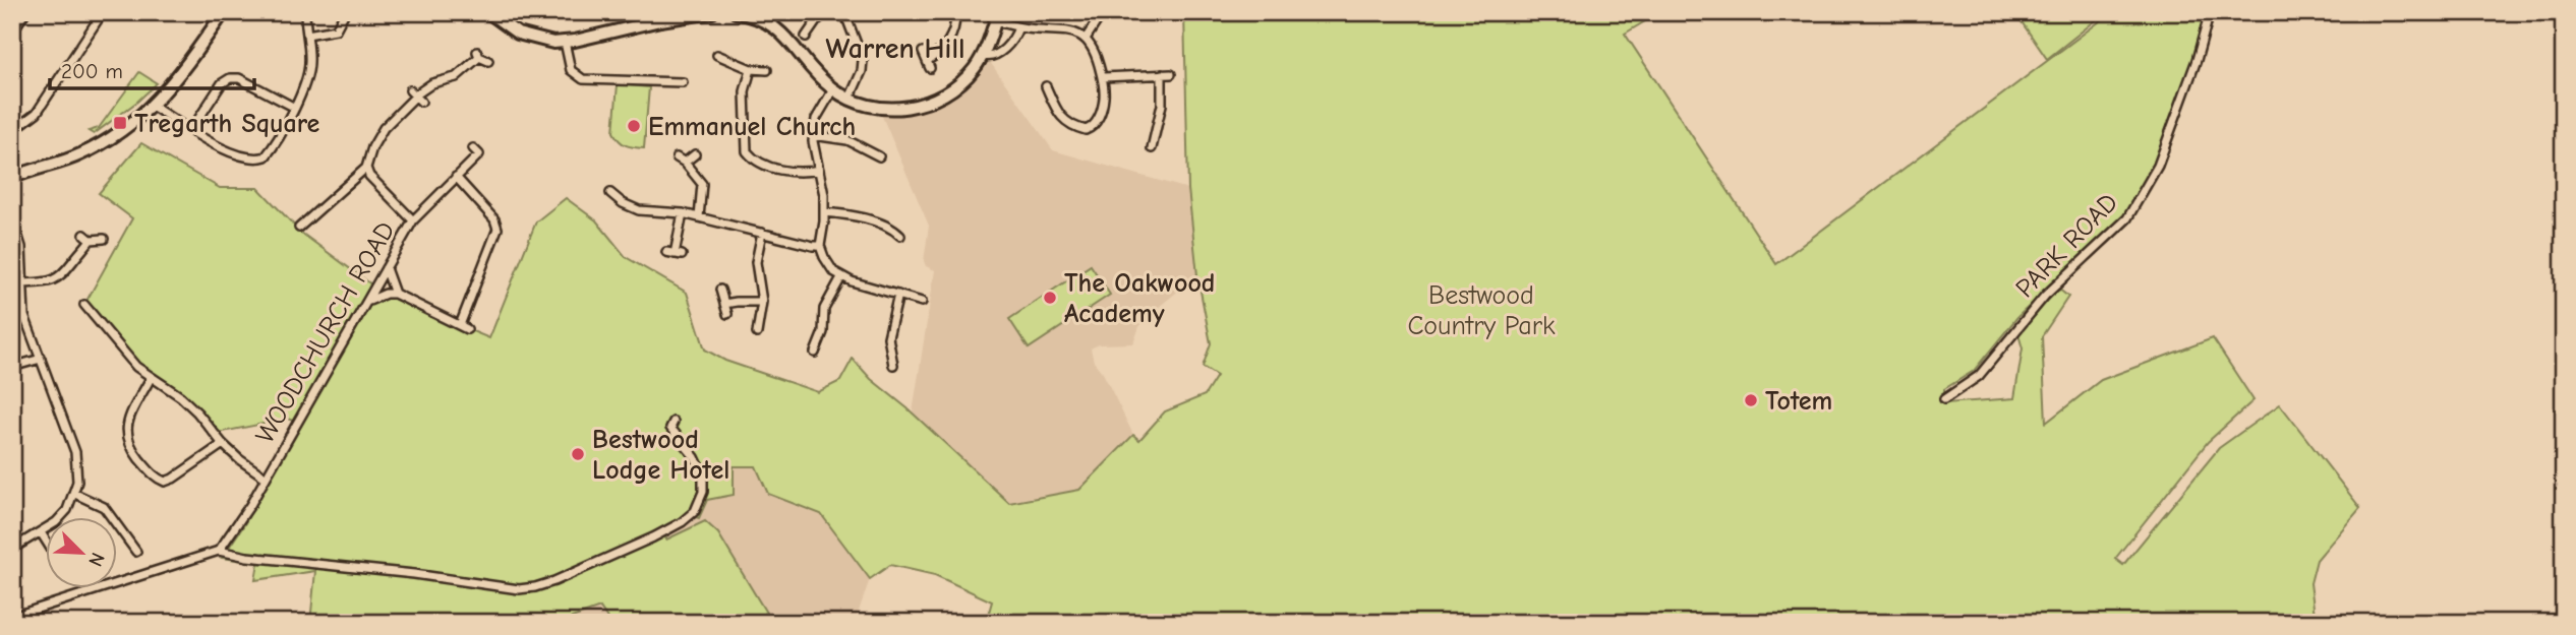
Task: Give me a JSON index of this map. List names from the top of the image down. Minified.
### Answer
{"streets":{"street":["PARK ROAD","WOODCHURCH ROAD"]},"districts":["Warren Hill"],"parks":["Bestwood Country Park"],"places":{"transit":["Tregarth Square"],"other":["Emmanuel Church","The Oakwood Academy","Totem","Bestwood Lodge Hotel"]},"scale_bar":"200 m","north":"bottom right"}
